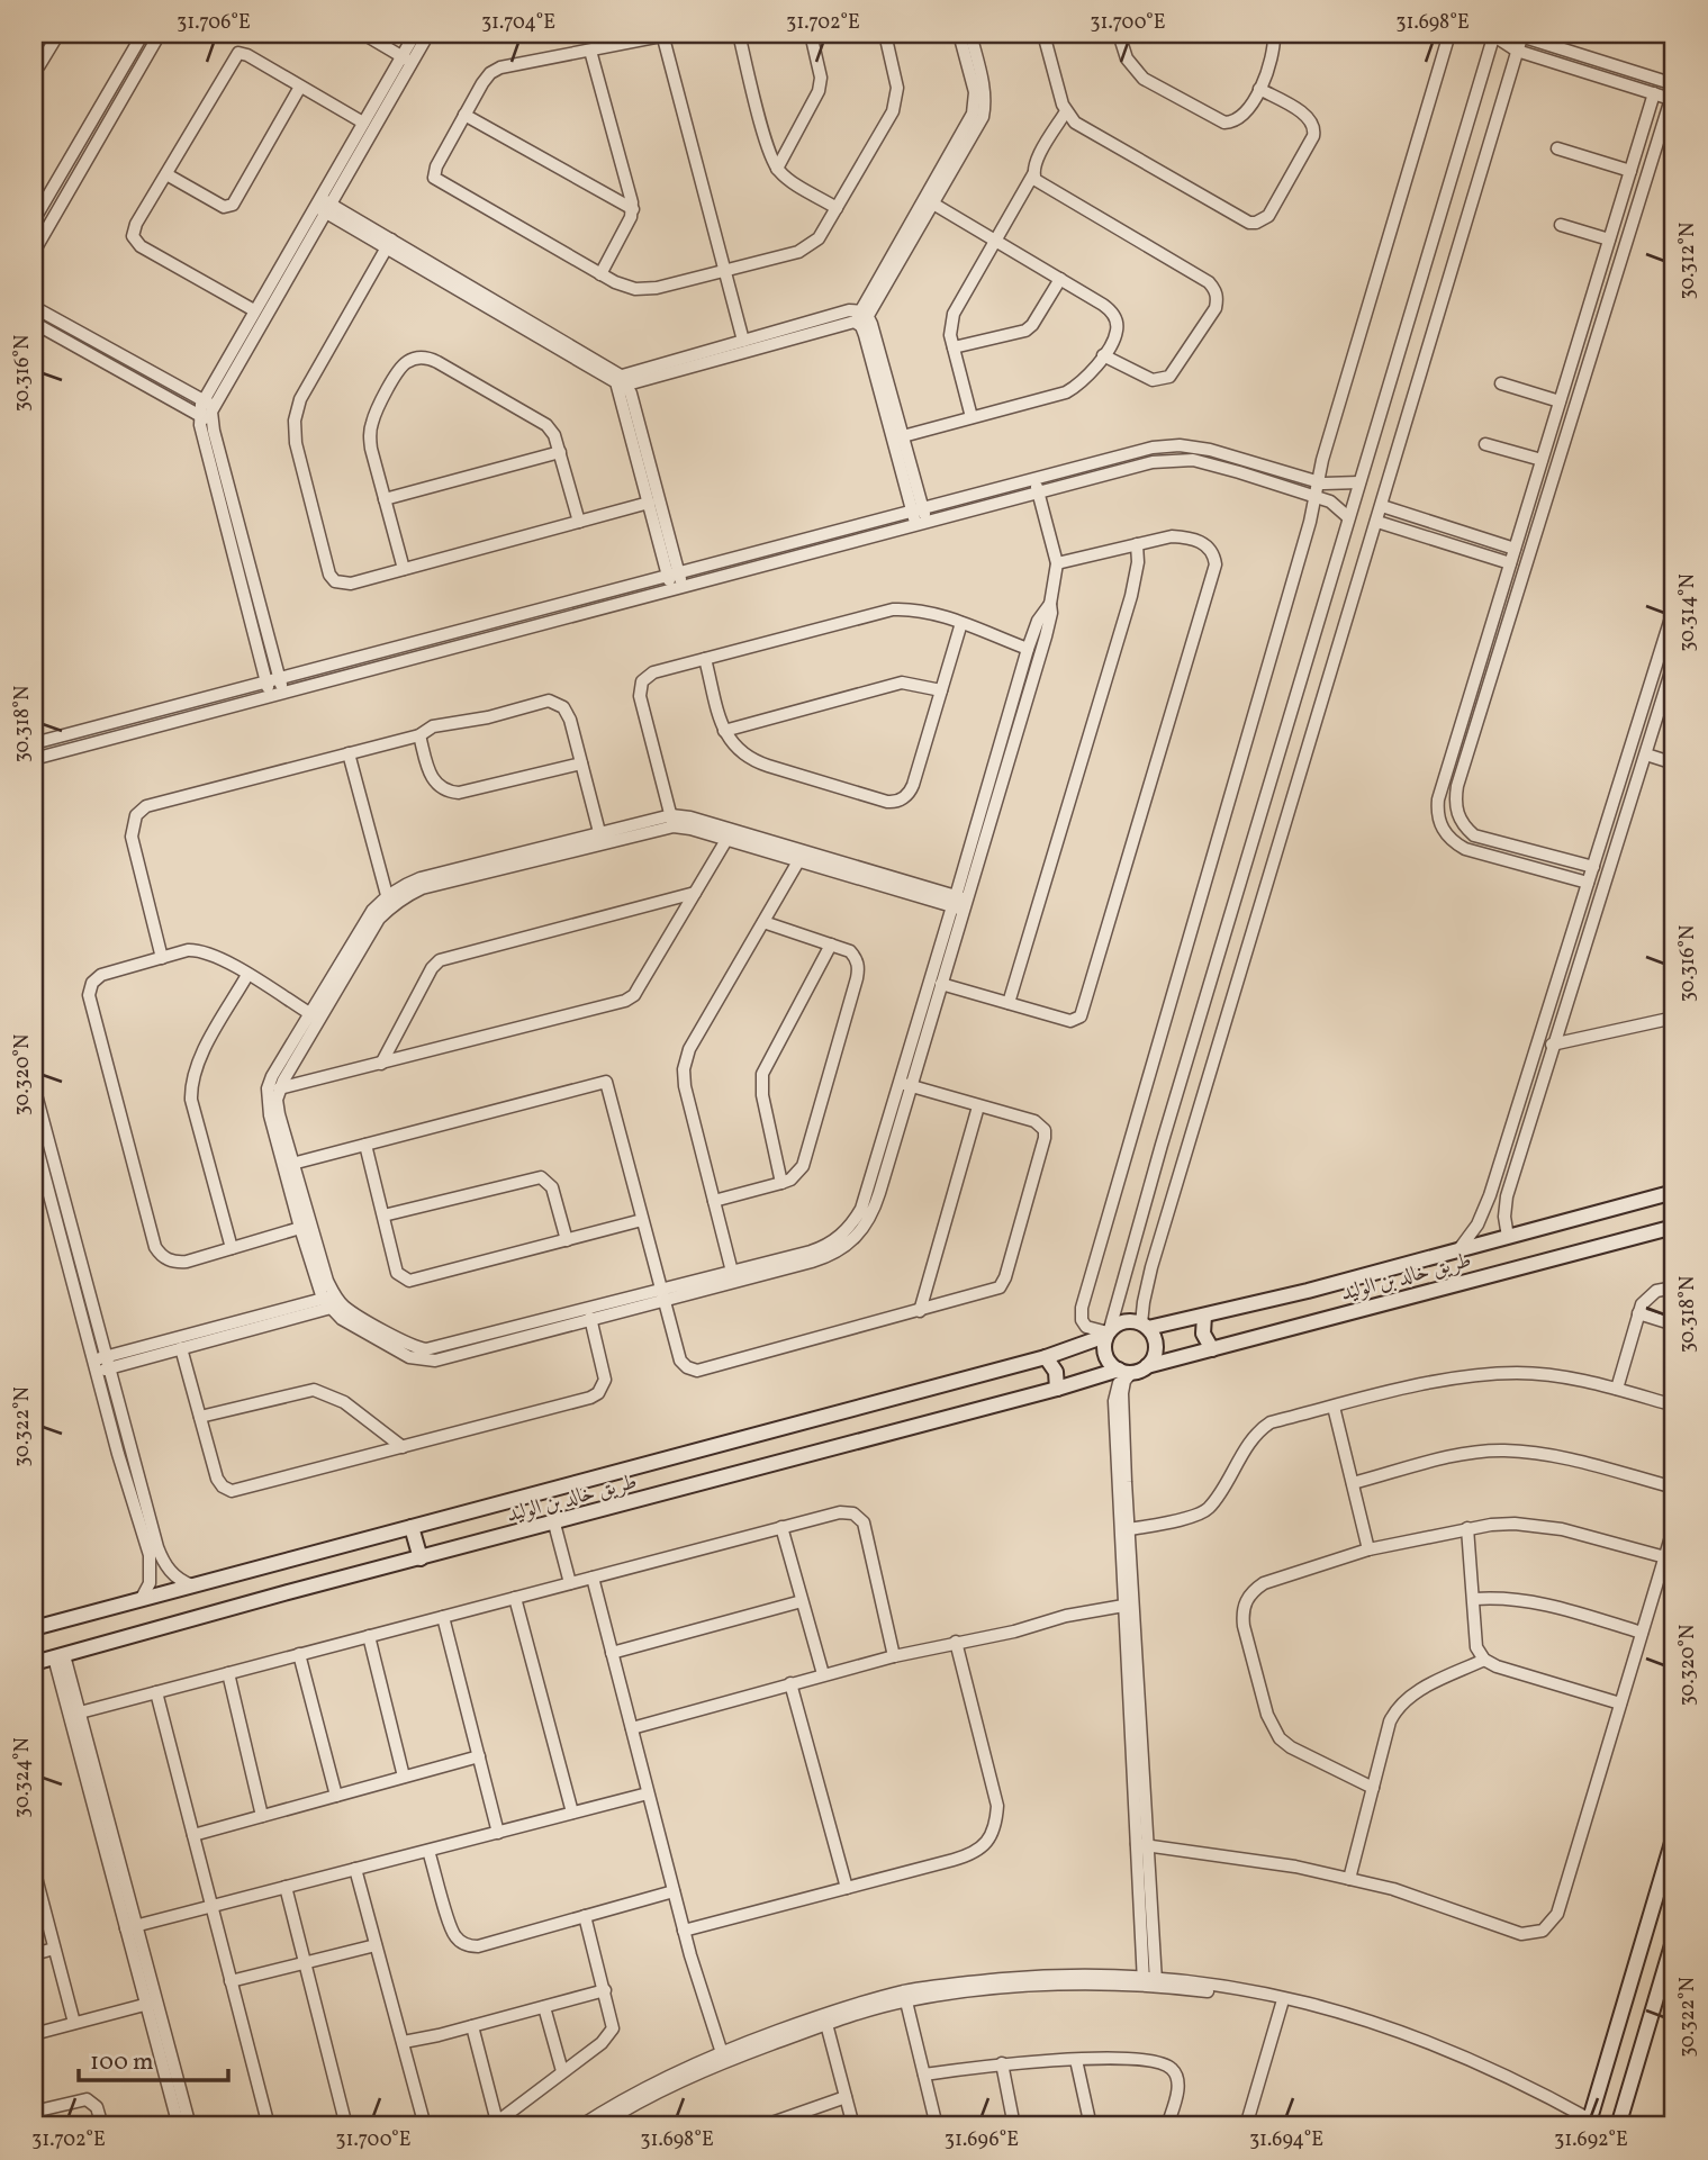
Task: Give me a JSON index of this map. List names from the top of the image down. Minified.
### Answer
{"streets":{"street":["طريق خالد بن الوليد"]},"scale_bar":"100 m","coordinates":["31.706°E","31.704°E","31.702°E","31.700°E","31.698°E","30.312°N","30.316°N","30.314°N","30.318°N","30.320°N","30.322°N","30.324°N","31.696°E","31.694°E","31.692°E"]}
